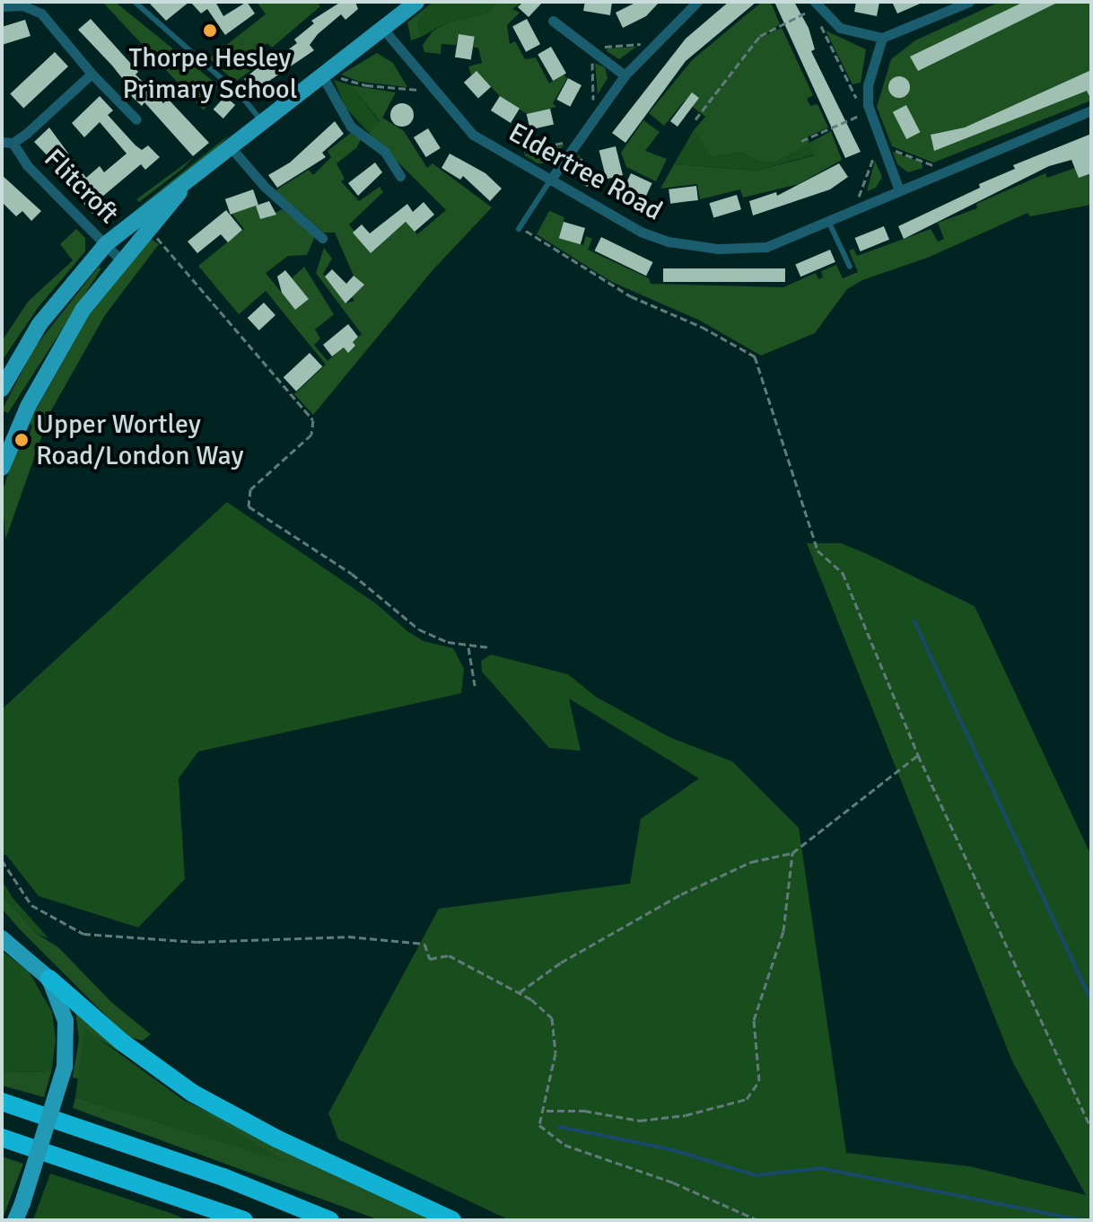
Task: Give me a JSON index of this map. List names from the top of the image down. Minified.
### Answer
{"streets":{"street":["Eldertree Road","Flitcroft"]},"places":["Thorpe Hesley Primary School","Upper Wortley Road/London Way"]}
